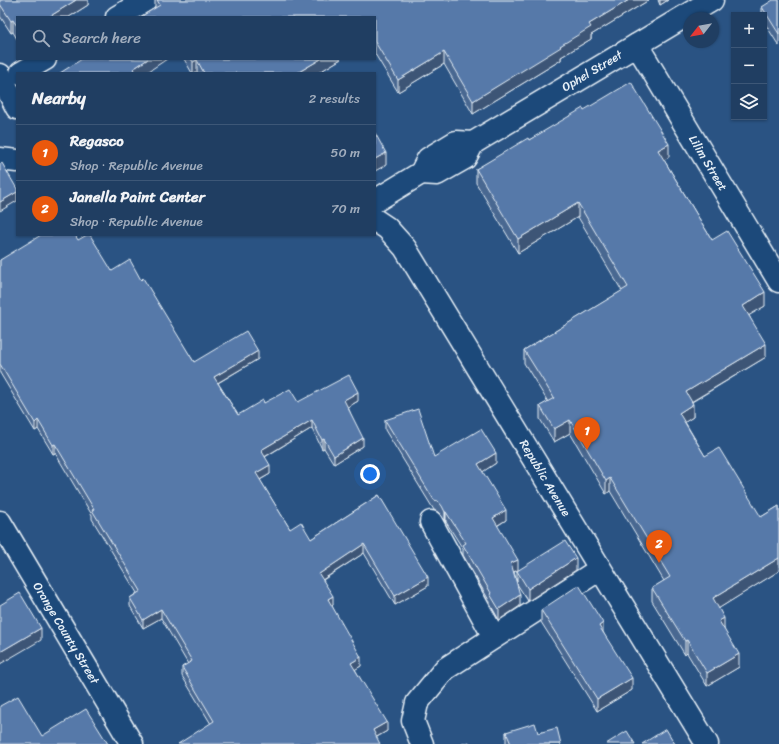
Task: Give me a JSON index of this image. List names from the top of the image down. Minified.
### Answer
{"streets":{"street":["Ophel Street","Lilim Street","Republic Avenue","Orange County Street"]},"crossings":[["Ophel Street","Lilim Street"]],"north":"bottom left","page":{"map_buttons":["+","−"],"search":"Search here","heading":["Nearby","2 results"],"list":[{"mark":"1","name":"Regasco","note":"Shop · Republic Avenue","value":"50 m"},{"mark":"2","name":"Janella Paint Center","note":"Shop · Republic Avenue","value":"70 m"}],"pins":["1","2"]}}
